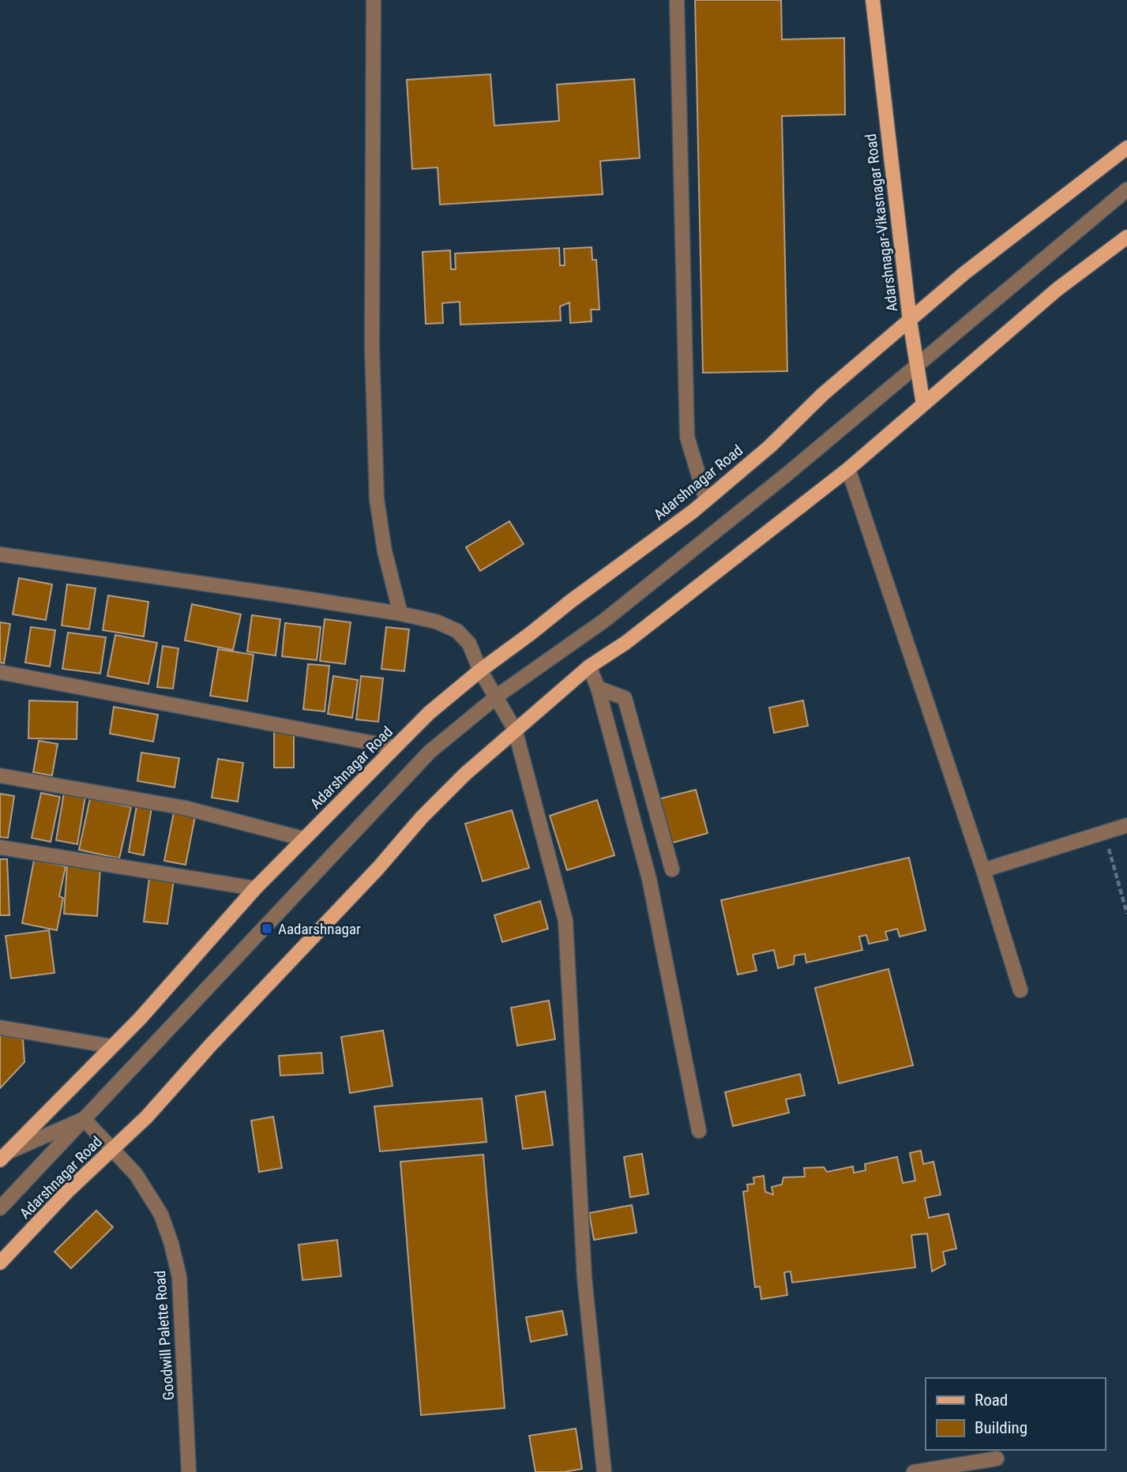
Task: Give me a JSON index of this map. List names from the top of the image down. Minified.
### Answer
{"streets":{"main road":["Adarshnagar-Vikasnagar Road","Adarshnagar Road"],"street":["Goodwill Palette Road"]},"crossings":[["Adarshnagar-Vikasnagar Road","Adarshnagar Road"],["Adarshnagar Road","Goodwill Palette Road"]],"places":{"transit":["Aadarshnagar"]},"legend":["Road","Building"]}
